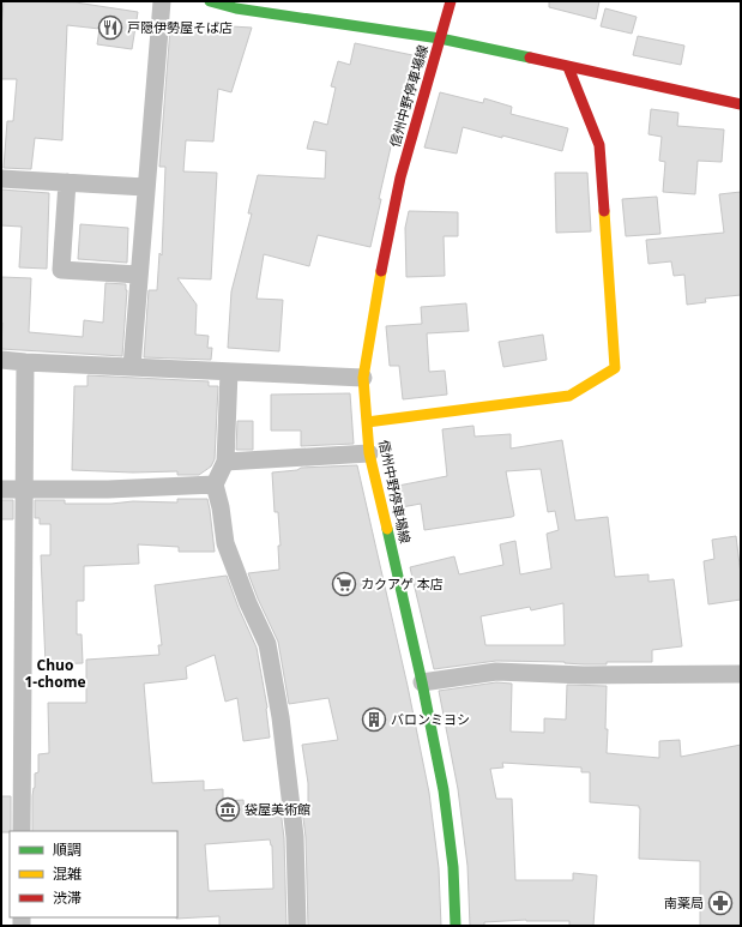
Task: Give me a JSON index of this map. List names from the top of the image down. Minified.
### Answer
{"streets":{"main road":["信州中野停車場線"]},"districts":["Chuo 1-chome"],"places":{"restaurant":["戸隠伊勢屋そば店"],"supermarket":["カクアゲ 本店"],"building":["バロンミヨシ"],"museum":["袋屋美術館"],"pharmacy":["南薬局"]},"legend":["順調","混雑","渋滞"]}
